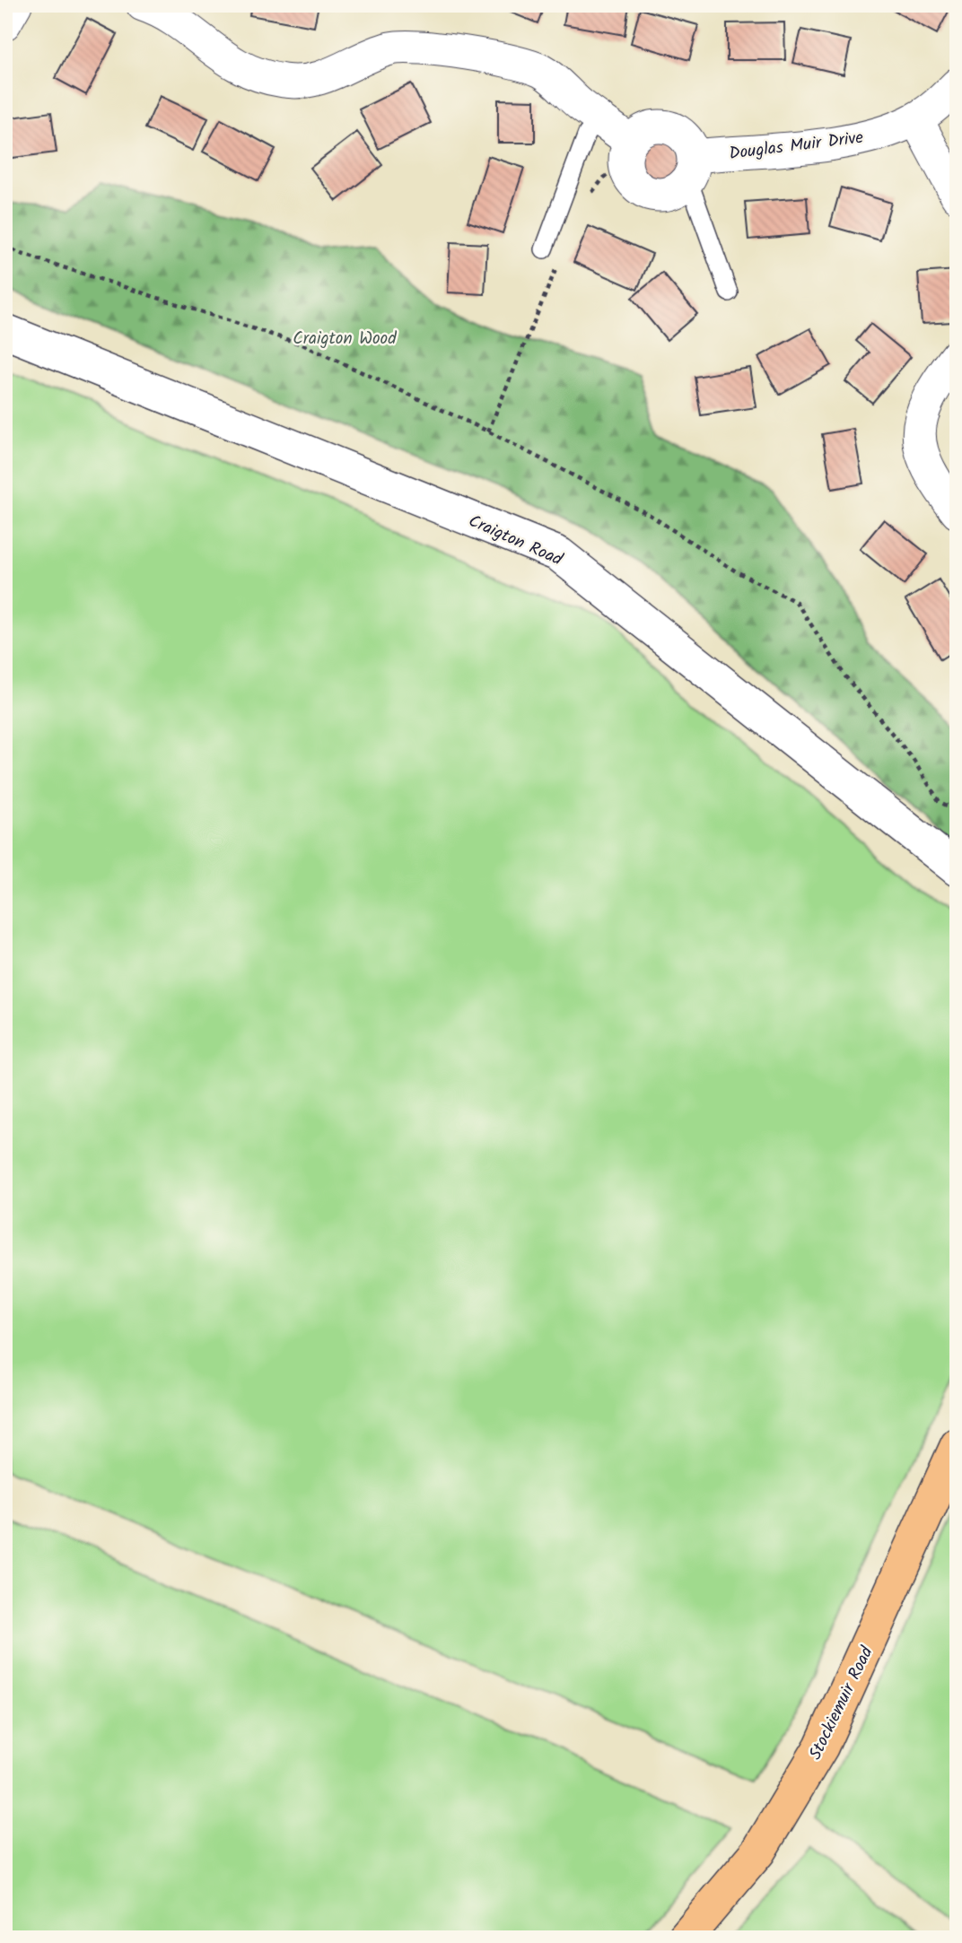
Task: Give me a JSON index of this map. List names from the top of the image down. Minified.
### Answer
{"streets":{"main road":["Stockiemuir Road"],"street":["Douglas Muir Drive","Craigton Road"]},"parks":["Craigton Wood"]}
